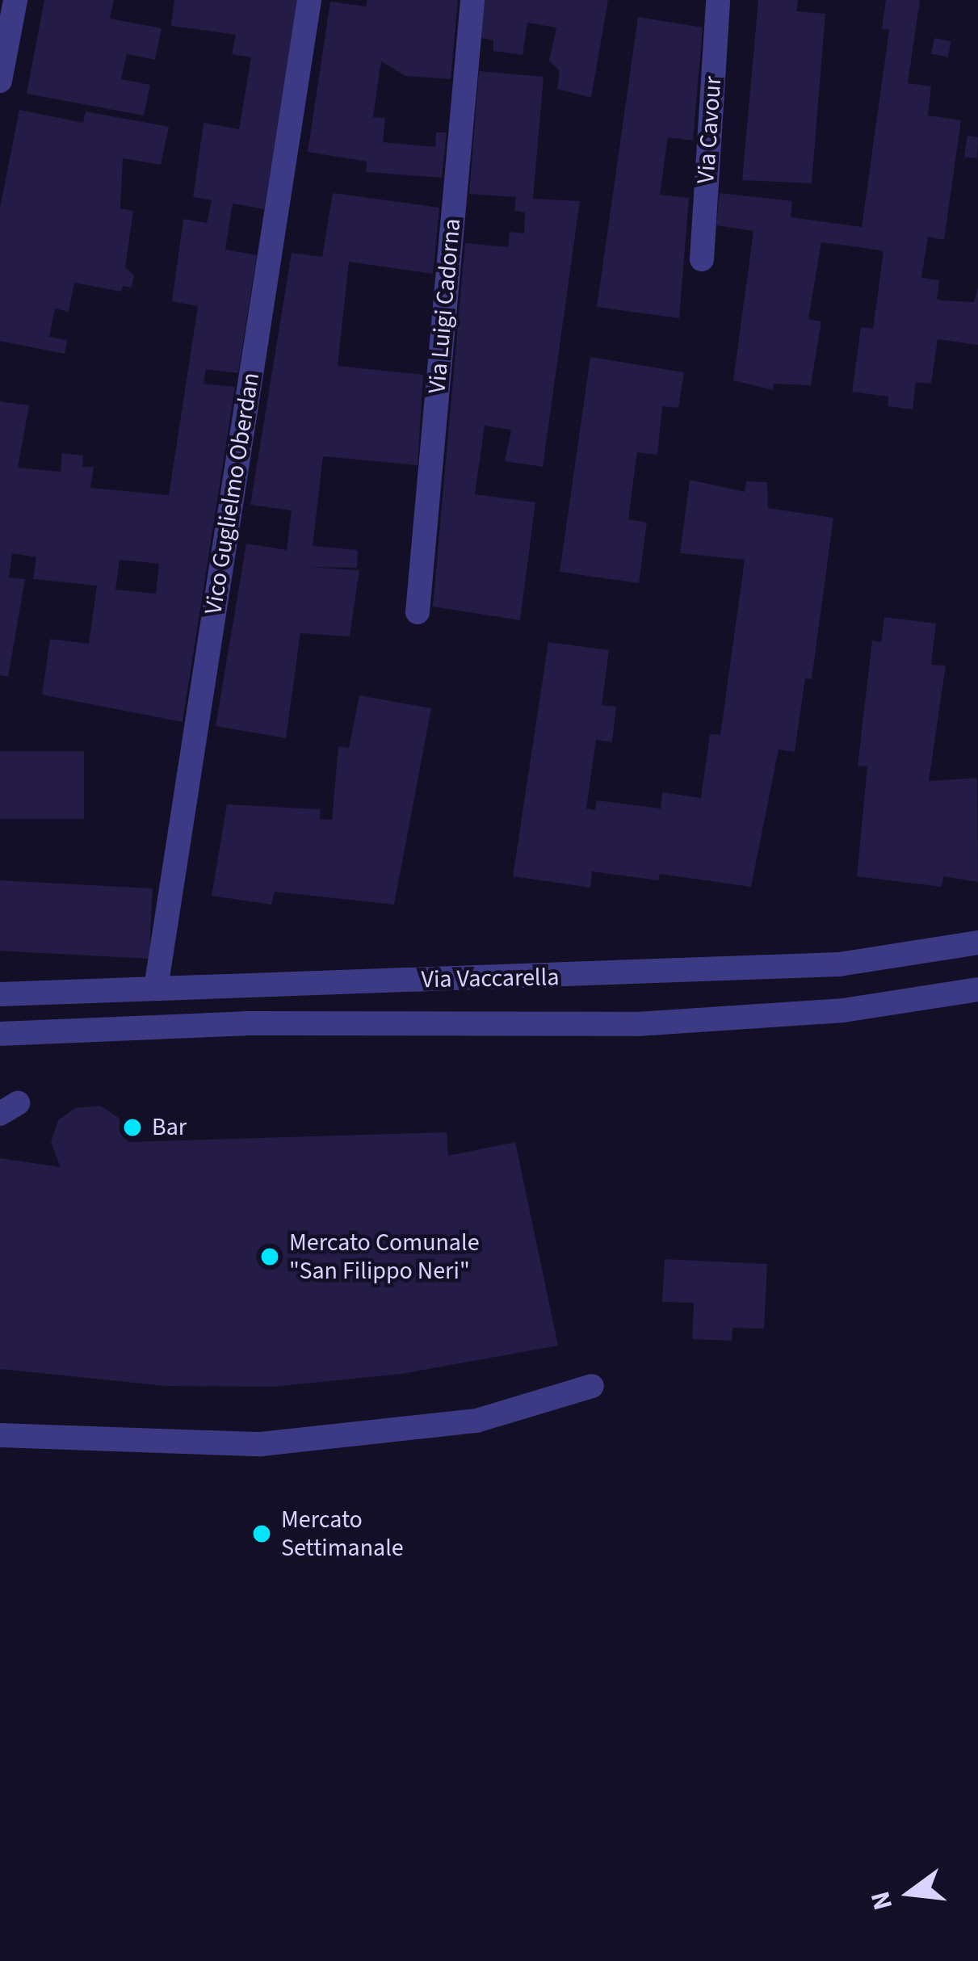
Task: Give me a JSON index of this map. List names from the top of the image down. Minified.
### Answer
{"streets":{"street":["Via Cavour","Via Luigi Cadorna","Vico Guglielmo Oberdan","Via Vaccarella"]},"crossings":[["Vico Guglielmo Oberdan","Via Vaccarella"]],"places":["Bar","Mercato Comunale \"San Filippo Neri\"","Mercato Settimanale"],"north":"left"}
